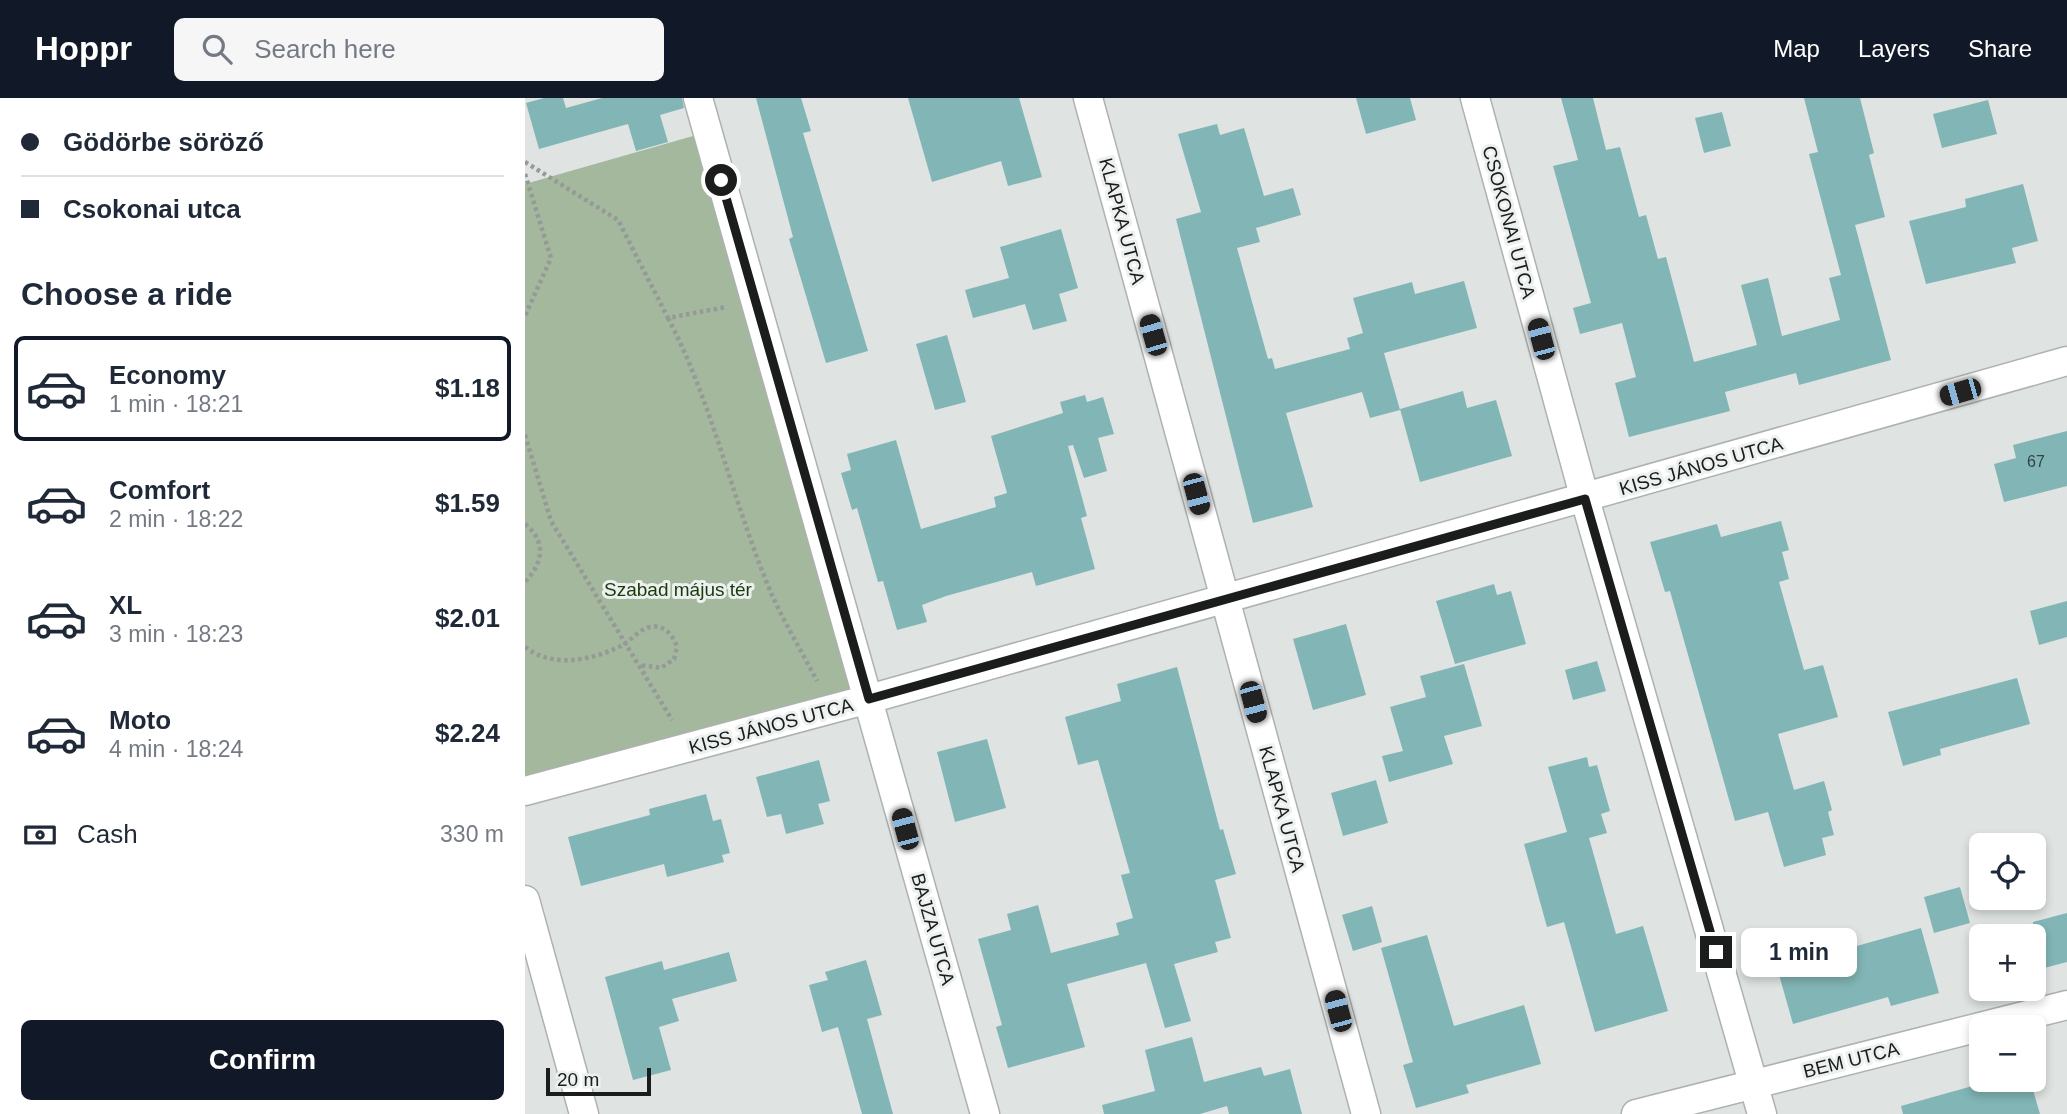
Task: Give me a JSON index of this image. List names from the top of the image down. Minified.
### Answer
{"streets":{"street":["KLAPKA UTCA","CSOKONAI UTCA","KISS JÁNOS UTCA","BAJZA UTCA","BEM UTCA"]},"crossings":[["KLAPKA UTCA","KISS JÁNOS UTCA"],["CSOKONAI UTCA","KISS JÁNOS UTCA"],["CSOKONAI UTCA","BEM UTCA"],["KISS JÁNOS UTCA","BAJZA UTCA"]],"parks":["Szabad május tér"],"house_numbers":["67"],"scale_bar":"20 m","page":{"header":"Hoppr","search":"Search here","nav":["Map","Layers","Share"],"banner":["Gödörbe söröző","Csokonai utca"],"heading":"Choose a ride","list":[{"name":"Economy","note":"1 min · 18:21","value":"$1.18"},{"name":"Comfort","note":"2 min · 18:22","value":"$1.59"},{"name":"XL","note":"3 min · 18:23","value":"$2.01"},{"name":"Moto","note":"4 min · 18:24","value":"$2.24"}],"pay":["Cash","330 m"],"map_buttons":["+","−"],"bubble":"1 min","buttons":"Confirm","scale":"20 m"}}
